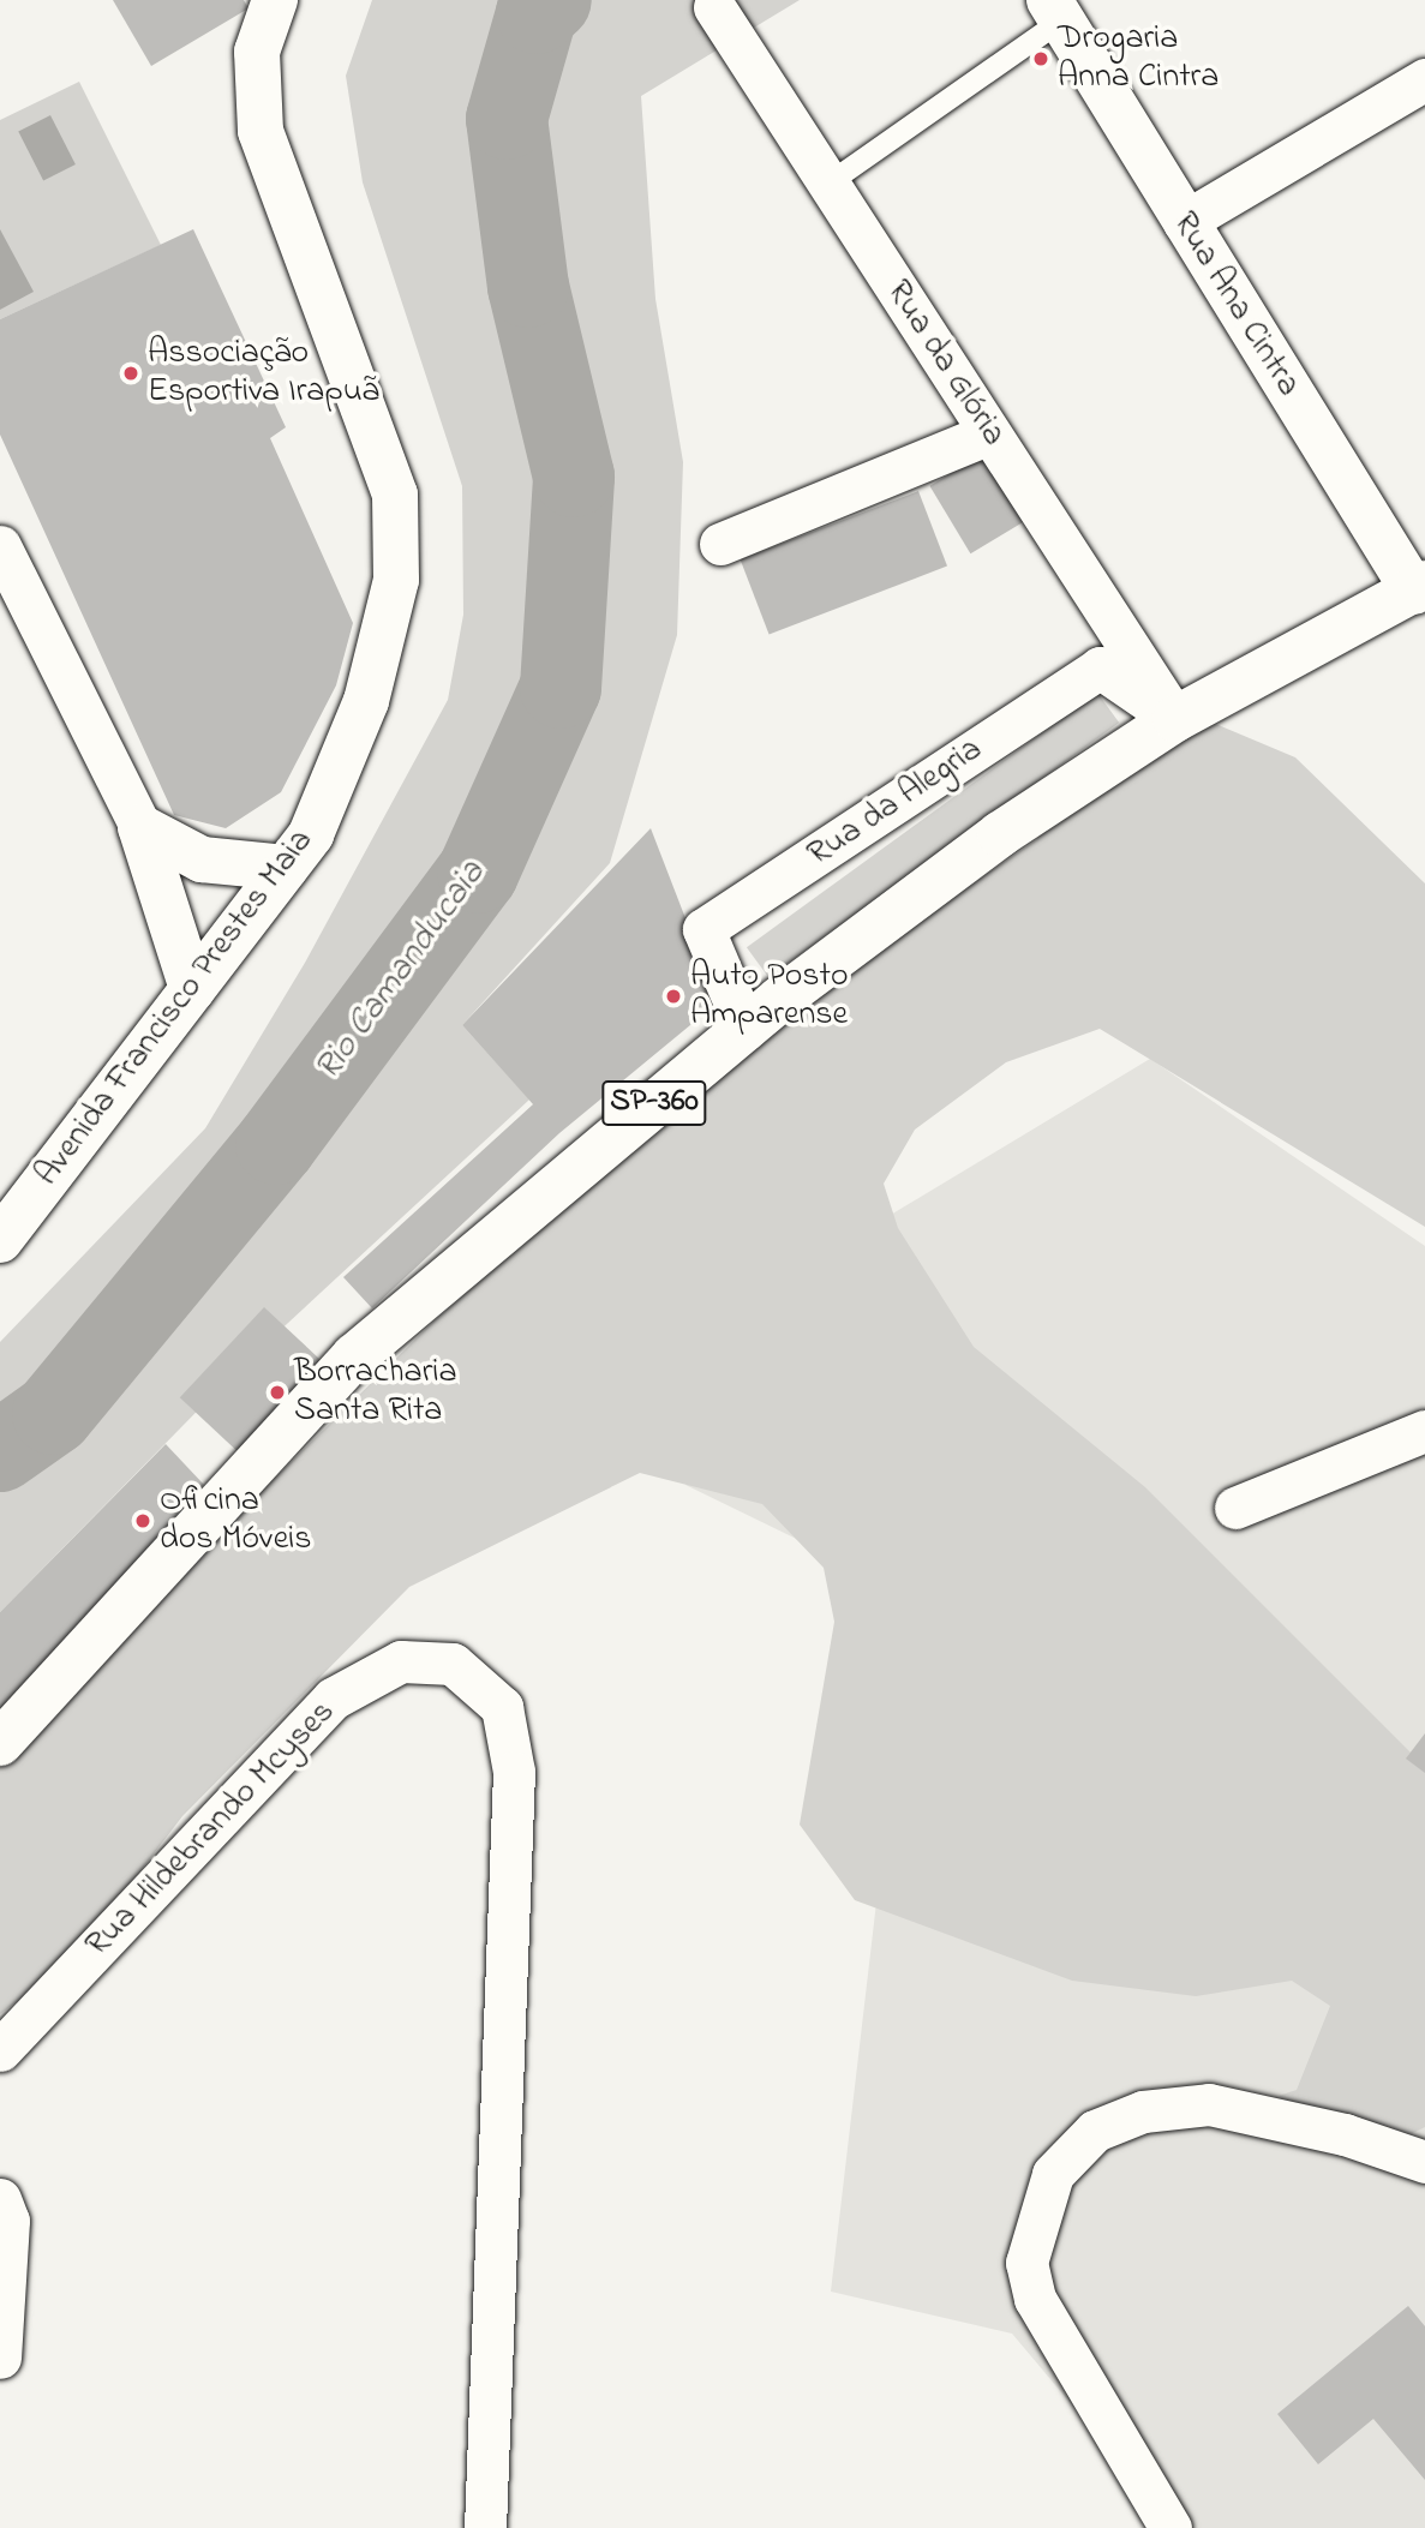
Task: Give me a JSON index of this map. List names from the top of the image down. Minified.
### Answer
{"streets":{"street":["Rua Ana Cintra","Rua da Glória","Rua da Alegria","Avenida Francisco Prestes Maia","SP-360","Rua Hildebrando Mcyses"]},"crossings":[["Rua Ana Cintra","SP-360"],["Rua da Glória","Rua da Alegria"],["Rua da Glória","SP-360"],["Rua da Alegria","SP-360"]],"water":["Rio Camanducaia"],"places":["Drogaria Anna Cintra","Associação Esportiva Irapuã","Auto Posto Amparense","Borracharia Santa Rita","Oficina dos Móveis"]}
